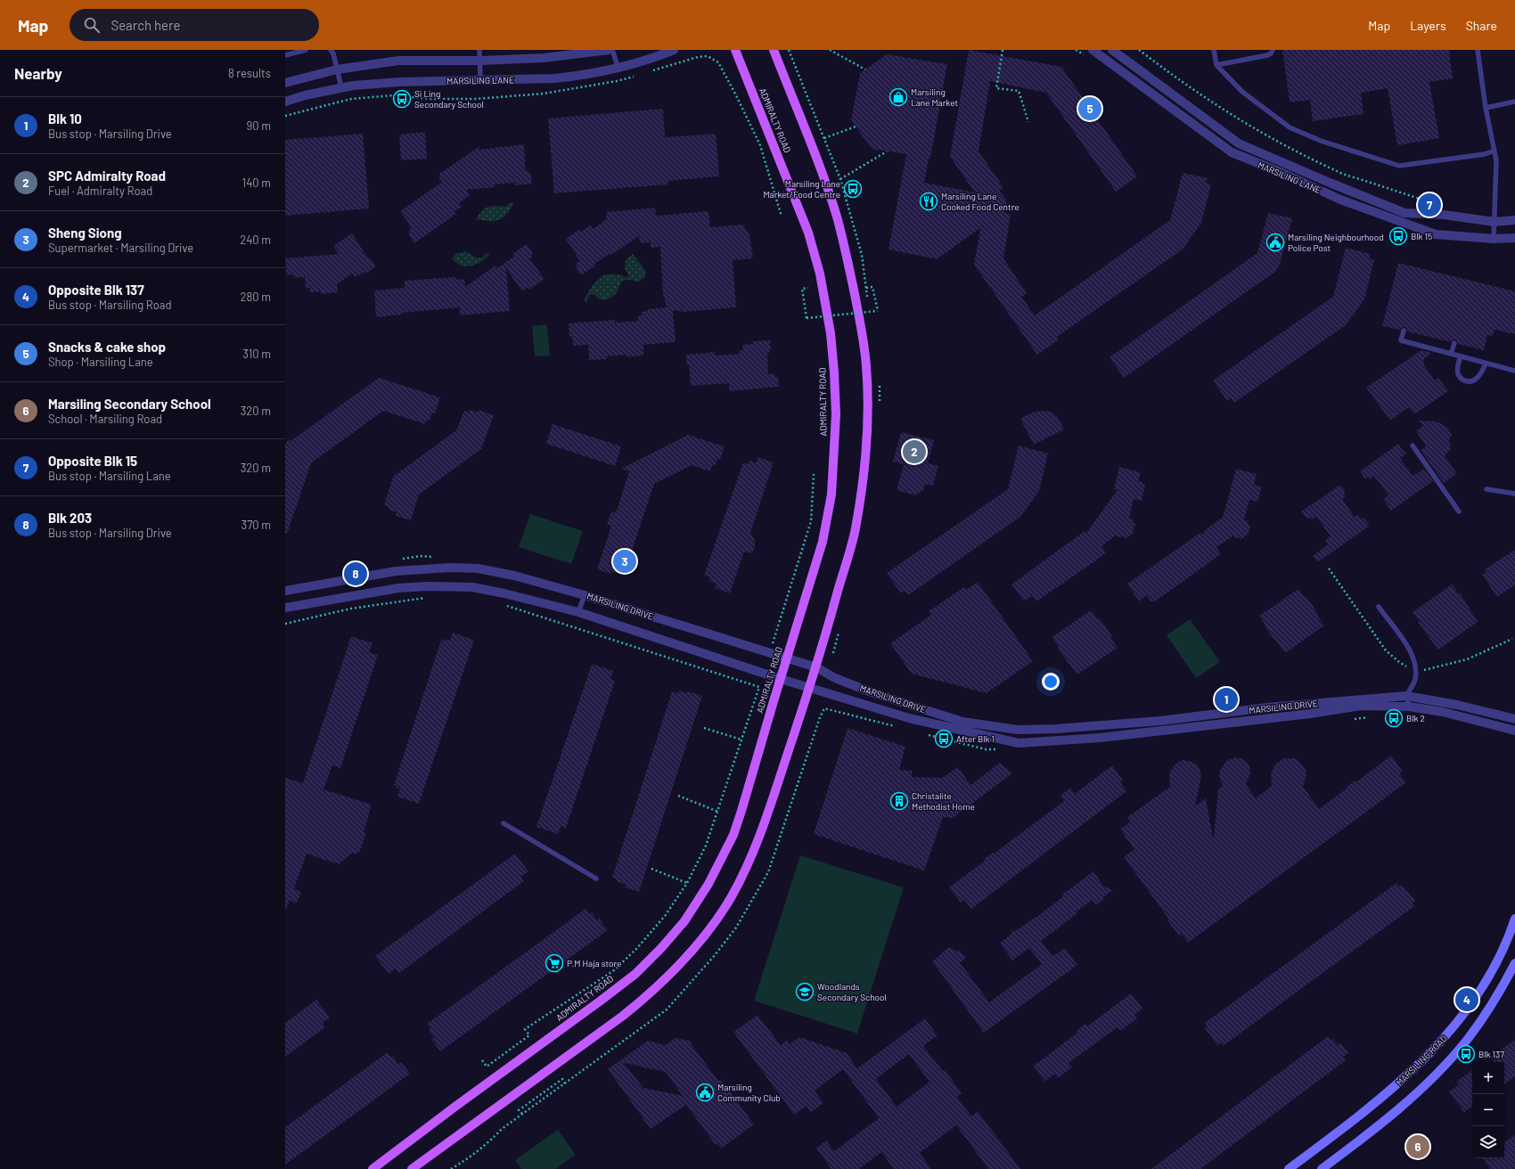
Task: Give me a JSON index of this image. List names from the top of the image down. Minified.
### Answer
{"streets":{"main road":["ADMIRALTY ROAD"],"street":["MARSILING LANE","MARSILING DRIVE","MARSILING ROAD"]},"crossings":[["ADMIRALTY ROAD","MARSILING DRIVE"]],"places":{"shop":["Marsiling Lane Market"],"bus stop":["Si Ling Secondary School","Marsiling Lane Market/Food Centre","Blk 15","Blk 2","After Blk 1","Blk 137"],"restaurant":["Marsiling Lane Cooked Food Centre"],"public building":["Marsiling Neighbourhood Police Post","Marsiling Community Club"],"building":["Christalite Methodist Home"],"supermarket":["P.M Haja store"],"school or university":["Woodlands Secondary School"]},"page":{"header":"Map","search":"Search here","nav":["Map","Layers","Share"],"heading":["Nearby","8 results"],"pins":["5","7","2","3","8","1","4","6"],"list":[{"mark":"1","name":"Blk 10","note":"Bus stop · Marsiling Drive","value":"90 m"},{"mark":"2","name":"SPC Admiralty Road","note":"Fuel · Admiralty Road","value":"140 m"},{"mark":"3","name":"Sheng Siong","note":"Supermarket · Marsiling Drive","value":"240 m"},{"mark":"4","name":"Opposite Blk 137","note":"Bus stop · Marsiling Road","value":"280 m"},{"mark":"5","name":"Snacks & cake shop","note":"Shop · Marsiling Lane","value":"310 m"},{"mark":"6","name":"Marsiling Secondary School","note":"School · Marsiling Road","value":"320 m"},{"mark":"7","name":"Opposite Blk 15","note":"Bus stop · Marsiling Lane","value":"320 m"},{"mark":"8","name":"Blk 203","note":"Bus stop · Marsiling Drive","value":"370 m"}],"map_buttons":["+","−"]}}
